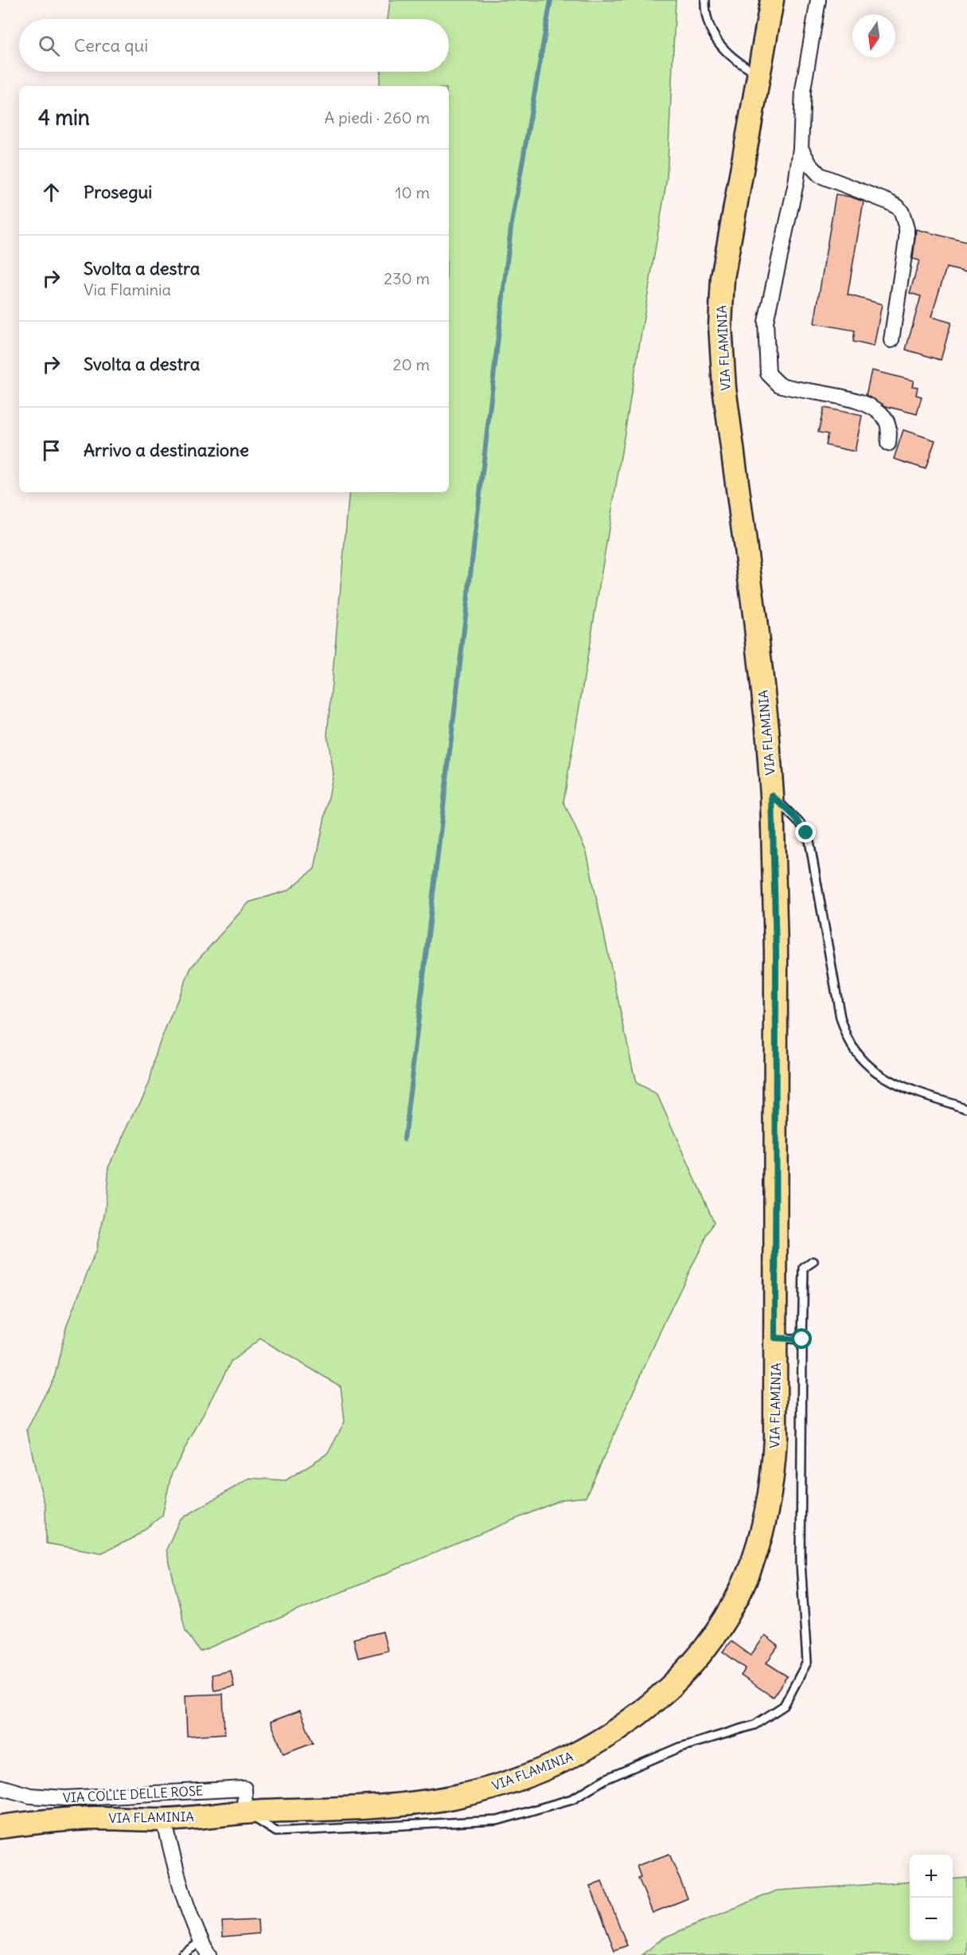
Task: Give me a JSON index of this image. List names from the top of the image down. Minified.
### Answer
{"streets":{"main road":["VIA FLAMINIA"],"street":["VIA COLLE DELLE ROSE"]},"crossings":[["VIA FLAMINIA","VIA COLLE DELLE ROSE"]],"north":"bottom","page":{"search":"Cerca qui","heading":["4 min","A piedi · 260 m"],"list":[["Prosegui","10 m"],["Svolta a destra","Via Flaminia","230 m"],["Svolta a destra","20 m"],"Arrivo a destinazione"],"map_buttons":["+","−"]}}
